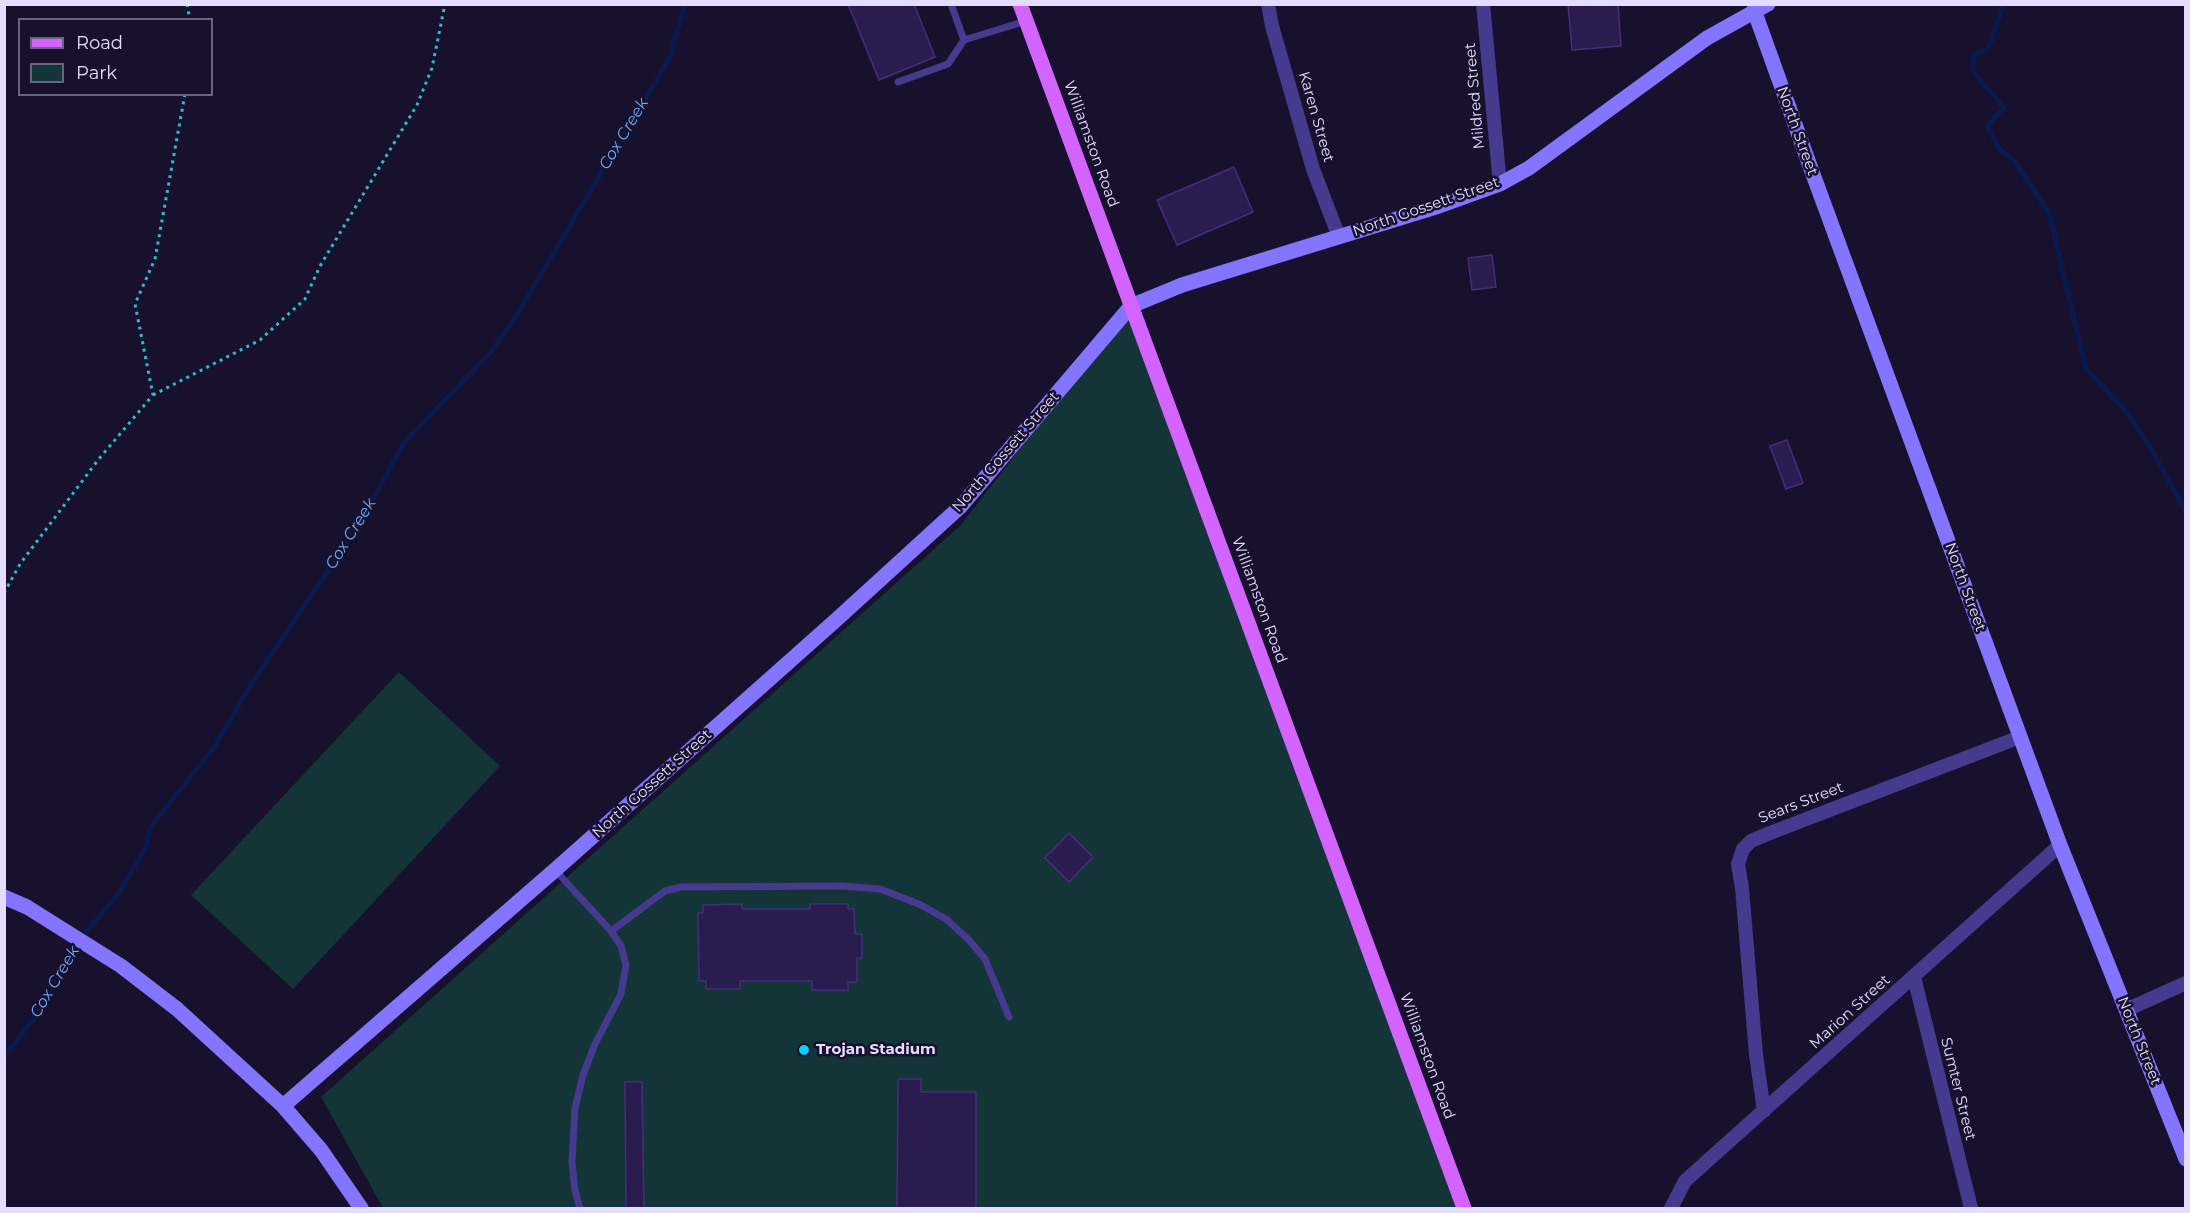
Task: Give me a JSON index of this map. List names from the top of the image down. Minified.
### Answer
{"streets":{"main road":["Williamston Road"],"street":["Mildred Street","Karen Street","North Street","North Gossett Street","Sears Street","Marion Street","Sumter Street"]},"crossings":[["Mildred Street","North Gossett Street"],["Karen Street","North Gossett Street"],["North Street","North Gossett Street"],["North Street","Sears Street"],["North Street","Marion Street"],["Williamston Road","North Gossett Street"],["Sears Street","Marion Street"],["Marion Street","Sumter Street"]],"water":["Cox Creek"],"places":["Trojan Stadium"],"legend":["Road","Park"]}
